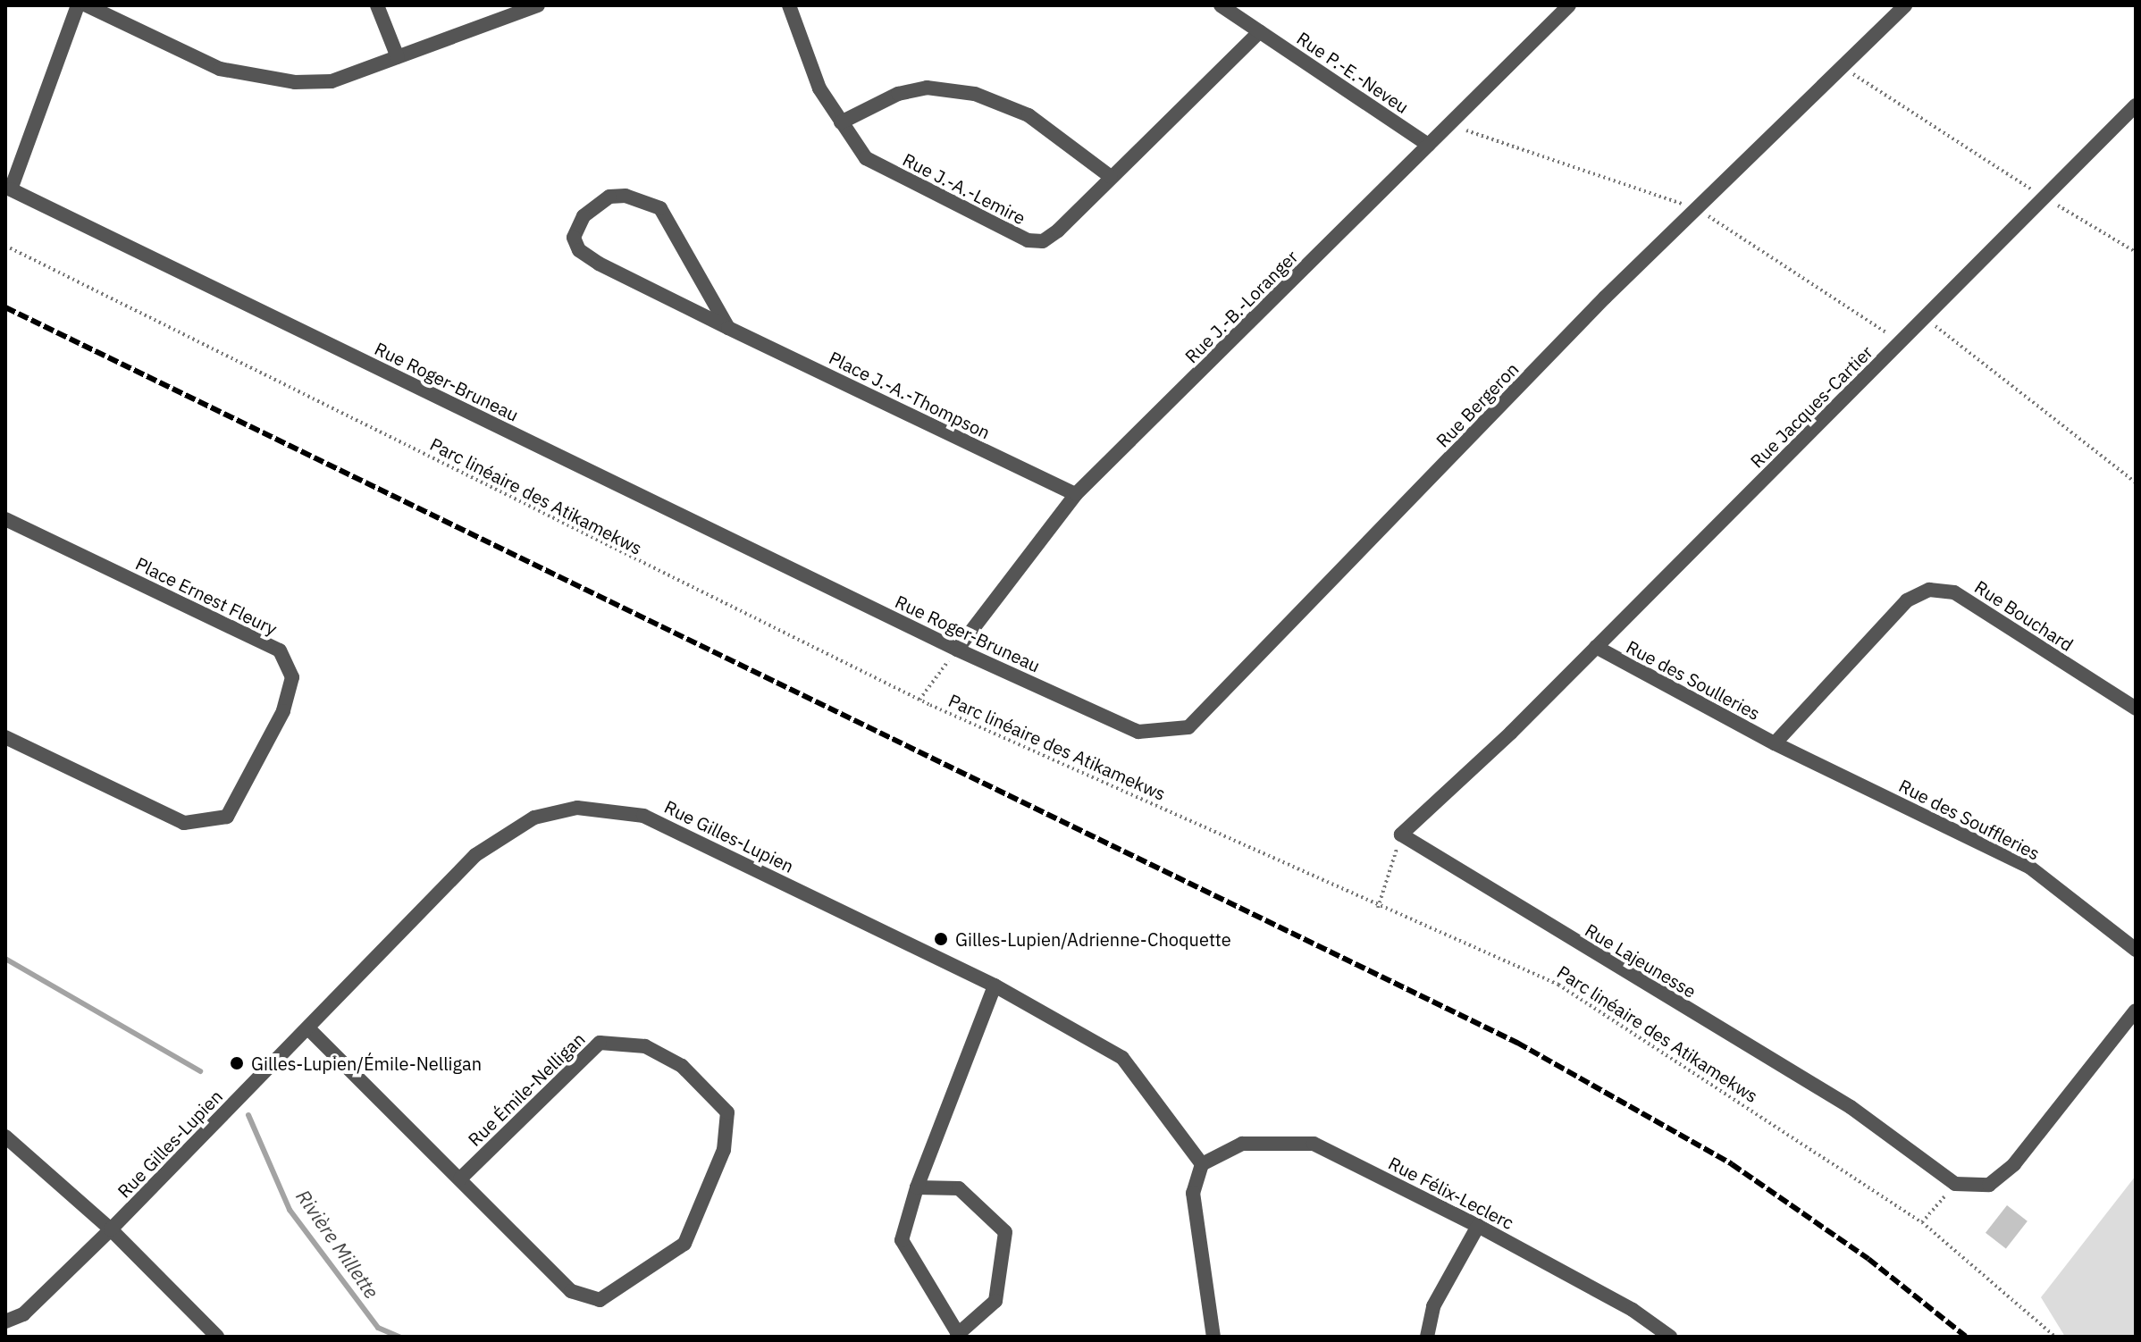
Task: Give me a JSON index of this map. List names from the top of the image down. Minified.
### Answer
{"streets":{"street":["Rue P.-E.-Neveu","Rue J.-A.-Lemire","Rue J.-B.-Loranger","Rue Roger-Bruneau","Place J.-A.-Thompson","Rue Bergeron","Rue Jacques-Cartier","Place Ernest Fleury","Rue Bouchard","Rue des Soulleries","Rue des Souffleries","Rue Gilles-Lupien","Rue Lajeunesse","Rue Émile-Nelligan","Rue Félix-Leclerc"],"path":["Parc linéaire des Atikamekws"]},"crossings":[["Rue P.-E.-Neveu","Rue J.-A.-Lemire"],["Rue P.-E.-Neveu","Rue J.-B.-Loranger"],["Rue J.-B.-Loranger","Rue Roger-Bruneau"],["Rue J.-B.-Loranger","Place J.-A.-Thompson"],["Rue Roger-Bruneau","Rue Bergeron"],["Rue Jacques-Cartier","Rue des Soulleries"],["Rue Jacques-Cartier","Rue Lajeunesse"],["Rue Bouchard","Rue des Soulleries"],["Rue Bouchard","Rue des Souffleries"],["Rue des Soulleries","Rue des Souffleries"],["Rue Gilles-Lupien","Rue Émile-Nelligan"],["Rue Gilles-Lupien","Rue Félix-Leclerc"]],"water":["Rivière Millette"],"places":["Gilles-Lupien/Adrienne-Choquette","Gilles-Lupien/Émile-Nelligan"]}
